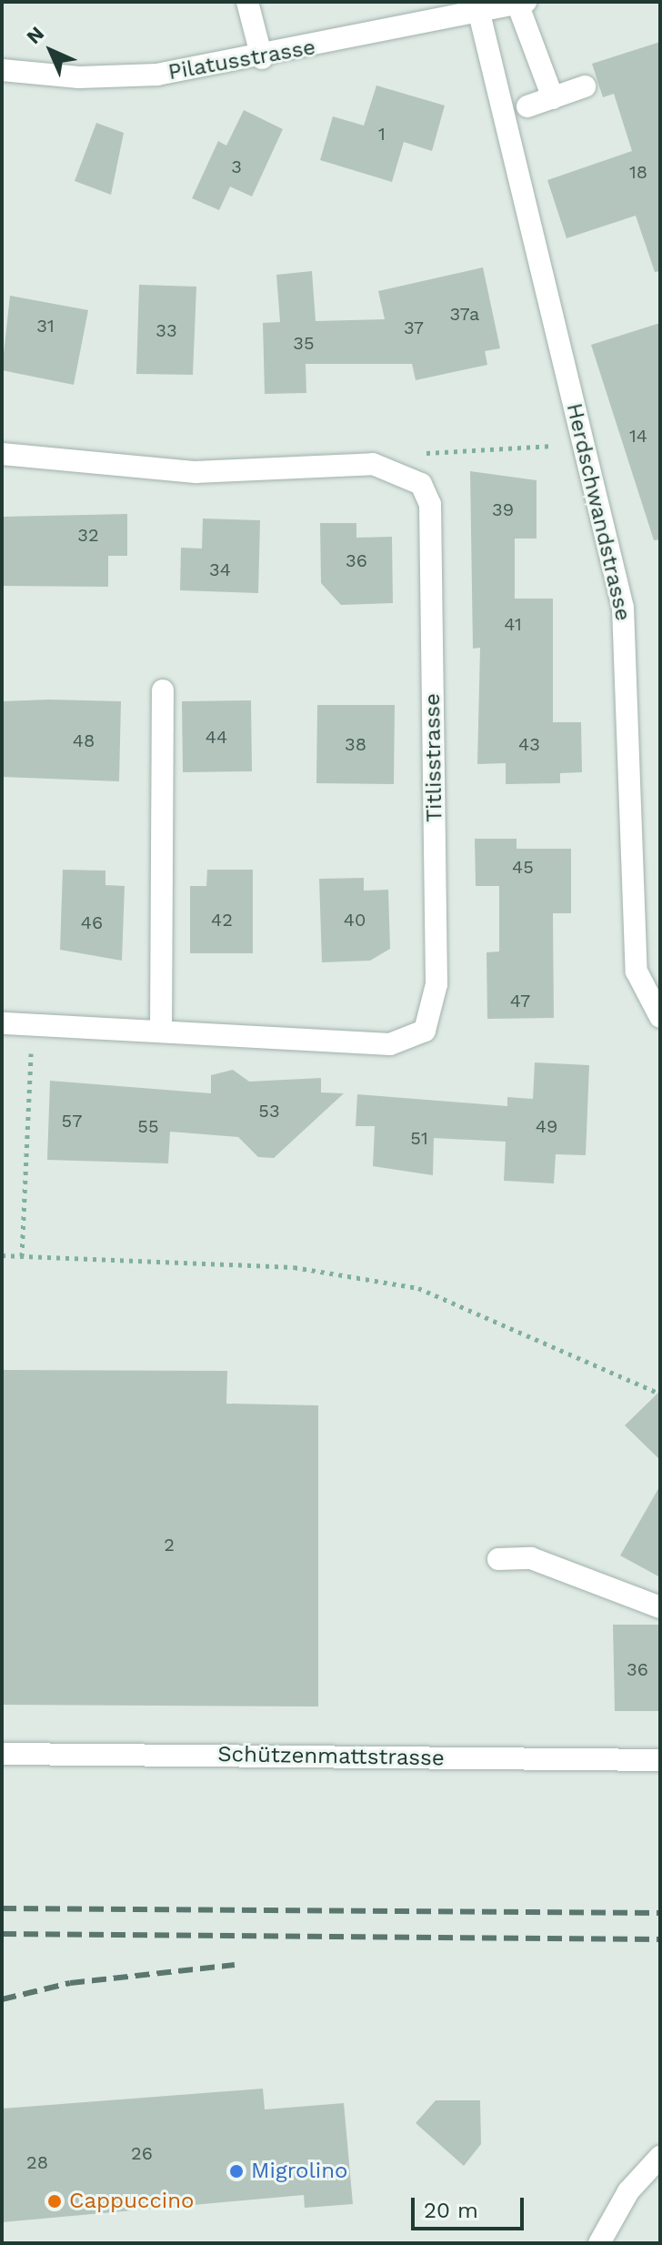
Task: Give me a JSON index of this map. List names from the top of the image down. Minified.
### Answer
{"streets":{"street":["Pilatusstrasse","Herdschwandstrasse","Titlisstrasse","Schützenmattstrasse"]},"crossings":[["Pilatusstrasse","Herdschwandstrasse"]],"places":["Migrolino","Cappuccino"],"house_numbers":["1","3","18","37a","31","37","33","35","14","39","32","36","34","41","44","48","38","43","45","42","40","46","47","53","57","55","49","51","2","36","26","28"],"scale_bar":"20 m","north":"top left"}
